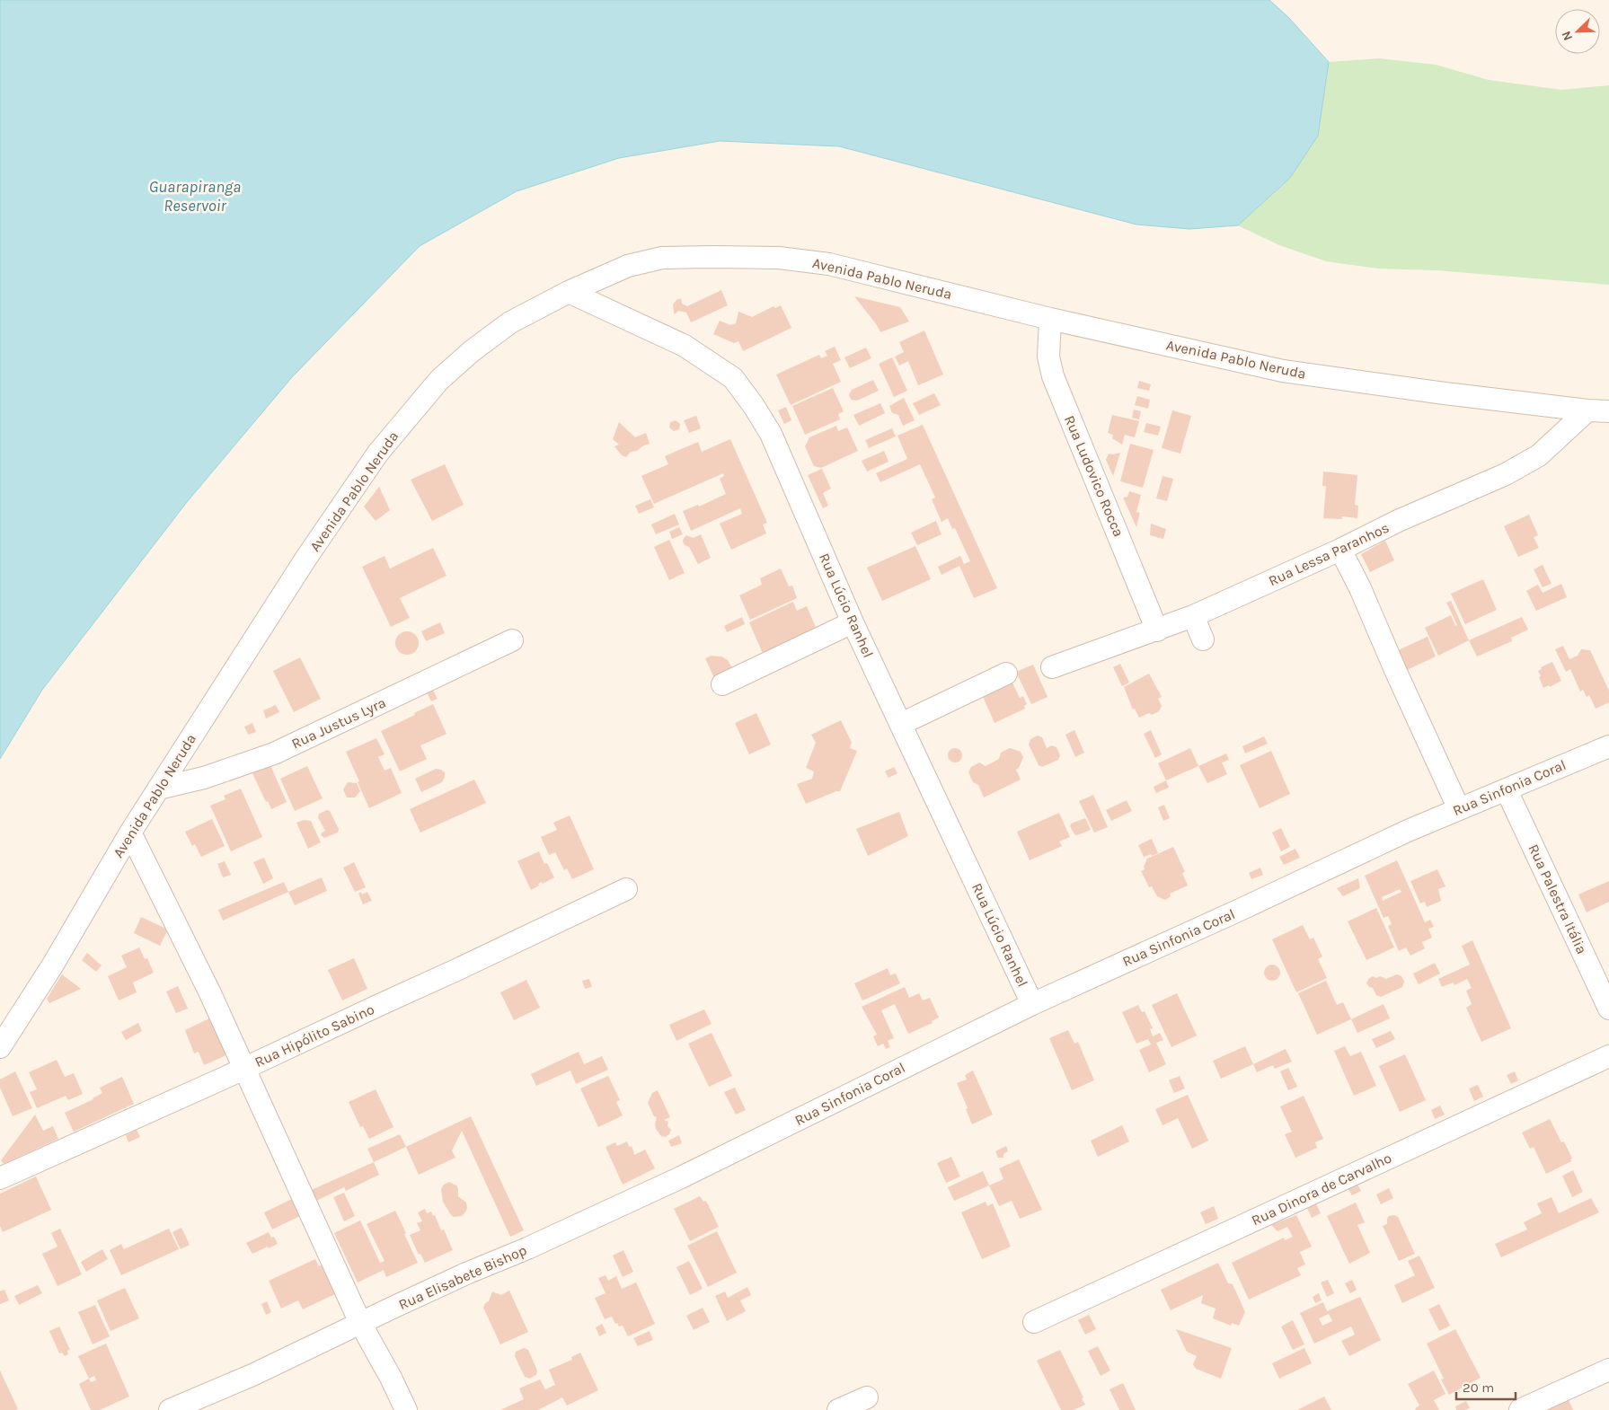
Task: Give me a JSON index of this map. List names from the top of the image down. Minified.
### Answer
{"streets":{"street":["Avenida Pablo Neruda","Rua Ludovico Rocca","Rua Lessa Paranhos","Rua Lúcio Ranhel","Rua Justus Lyra","Rua Sinfonia Coral","Rua Palestra Itália","Rua Hipólito Sabino","Rua Dinora de Carvalho","Rua Elisabete Bishop"]},"crossings":[["Avenida Pablo Neruda","Rua Ludovico Rocca"],["Avenida Pablo Neruda","Rua Lessa Paranhos"],["Avenida Pablo Neruda","Rua Lúcio Ranhel"],["Avenida Pablo Neruda","Rua Justus Lyra"],["Rua Ludovico Rocca","Rua Lessa Paranhos"],["Rua Lúcio Ranhel","Rua Sinfonia Coral"],["Rua Sinfonia Coral","Rua Palestra Itália"],["Rua Sinfonia Coral","Rua Elisabete Bishop"]],"water":["Guarapiranga Reservoir"],"scale_bar":"20 m","north":"bottom left"}
